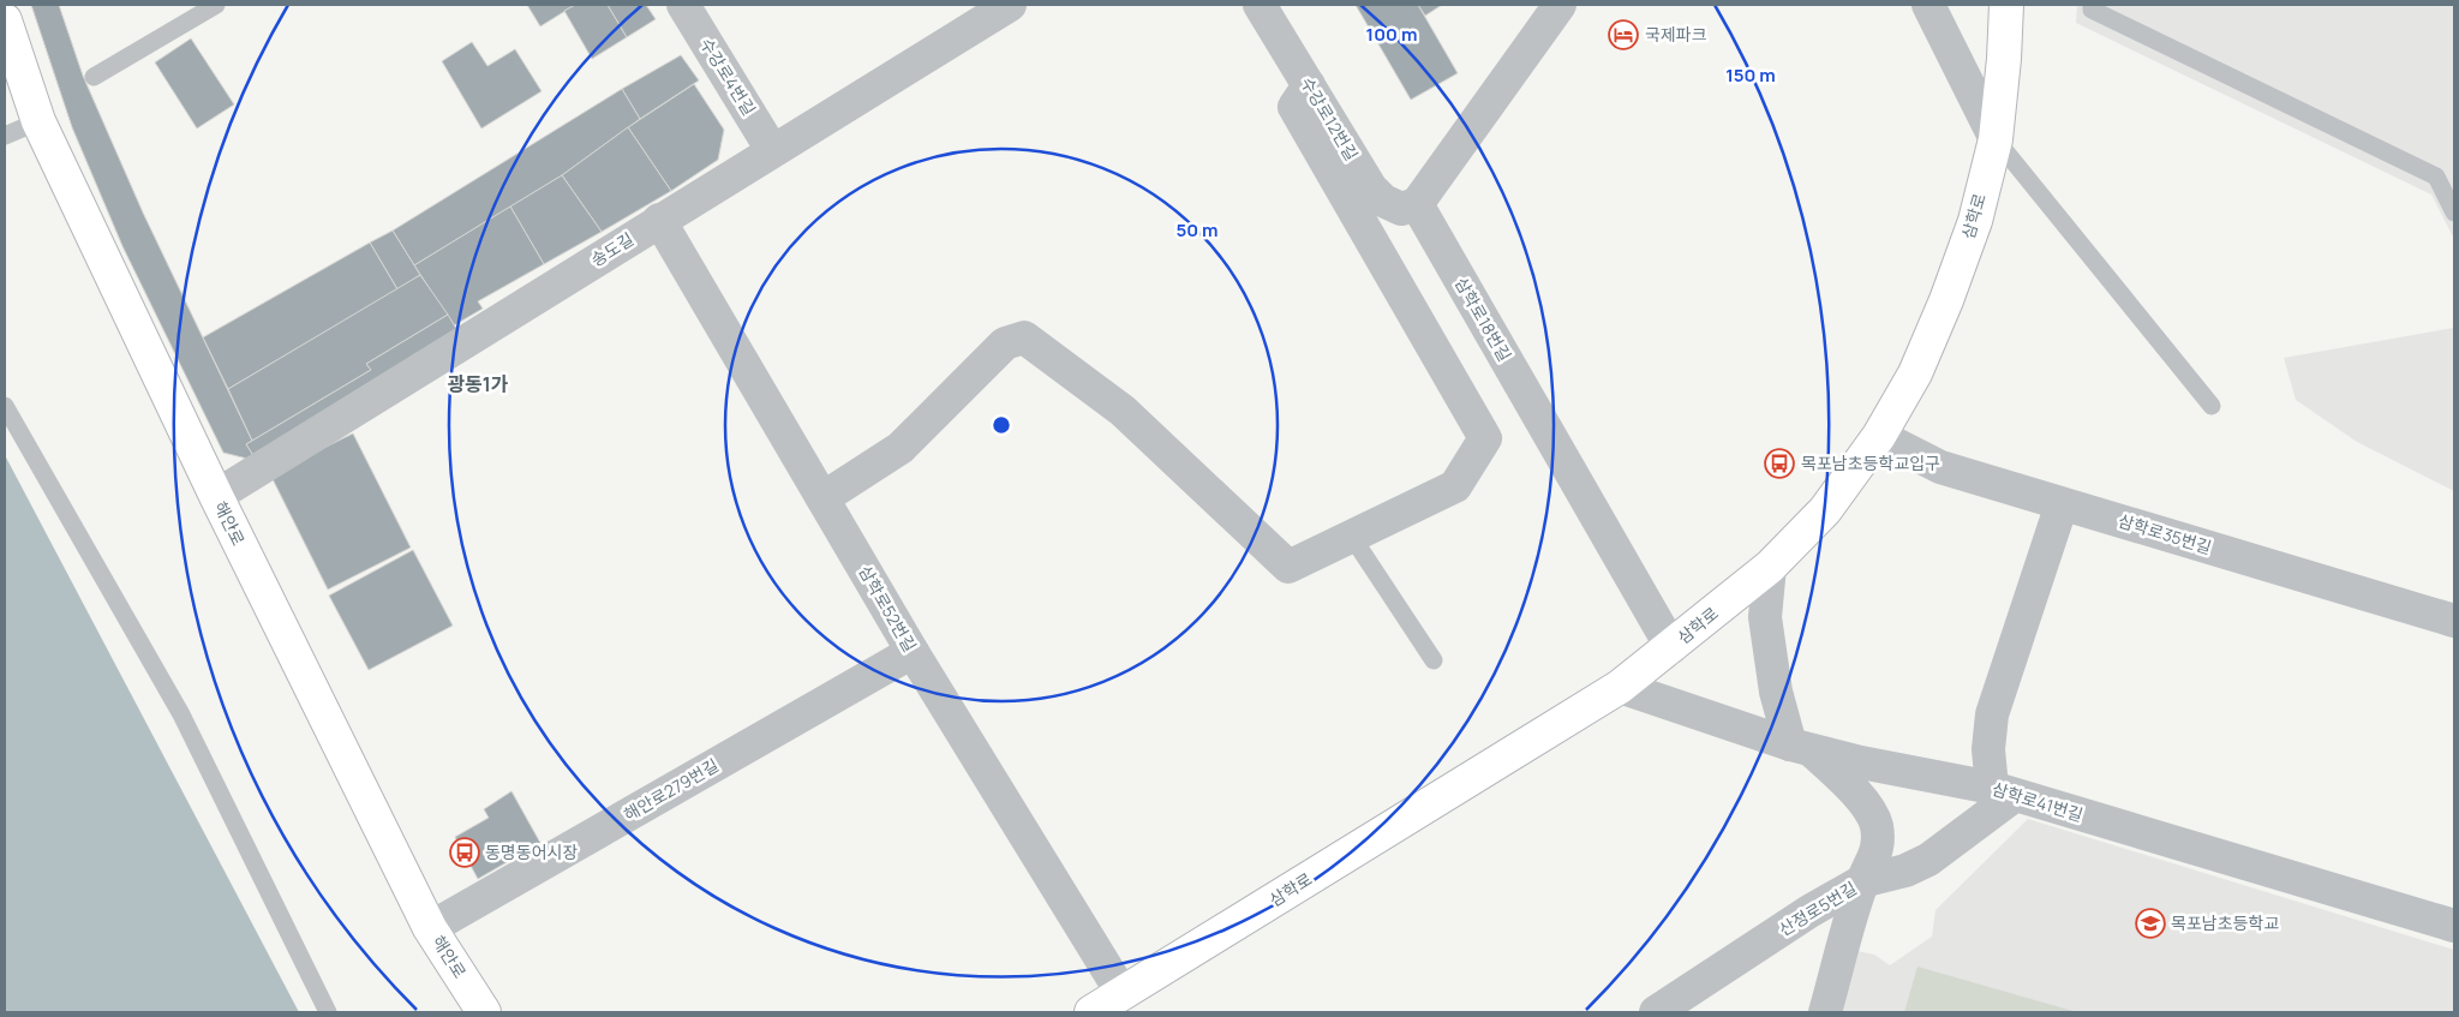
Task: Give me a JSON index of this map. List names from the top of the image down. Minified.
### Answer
{"streets":{"street":["수강로4번길","수강로12번길","삼학로","송도길","삼학로18번길","해안로","삼학로35번길","삼학로52번길","해안로279번길","삼학로41번길","산정로5번길"]},"crossings":[["수강로4번길","송도길"],["수강로12번길","삼학로18번길"],["삼학로","삼학로18번길"],["삼학로","삼학로35번길"],["삼학로","삼학로52번길"],["삼학로","삼학로41번길"],["송도길","해안로"],["송도길","삼학로52번길"],["해안로","해안로279번길"],["삼학로52번길","해안로279번길"],["삼학로41번길","산정로5번길"]],"districts":["광동1가"],"places":{"hotel":["국제파크"],"bus stop":["목포남초등학교입구","동명동어시장"],"school or university":["목포남초등학교"]},"rings":["100 m","150 m","50 m"]}
